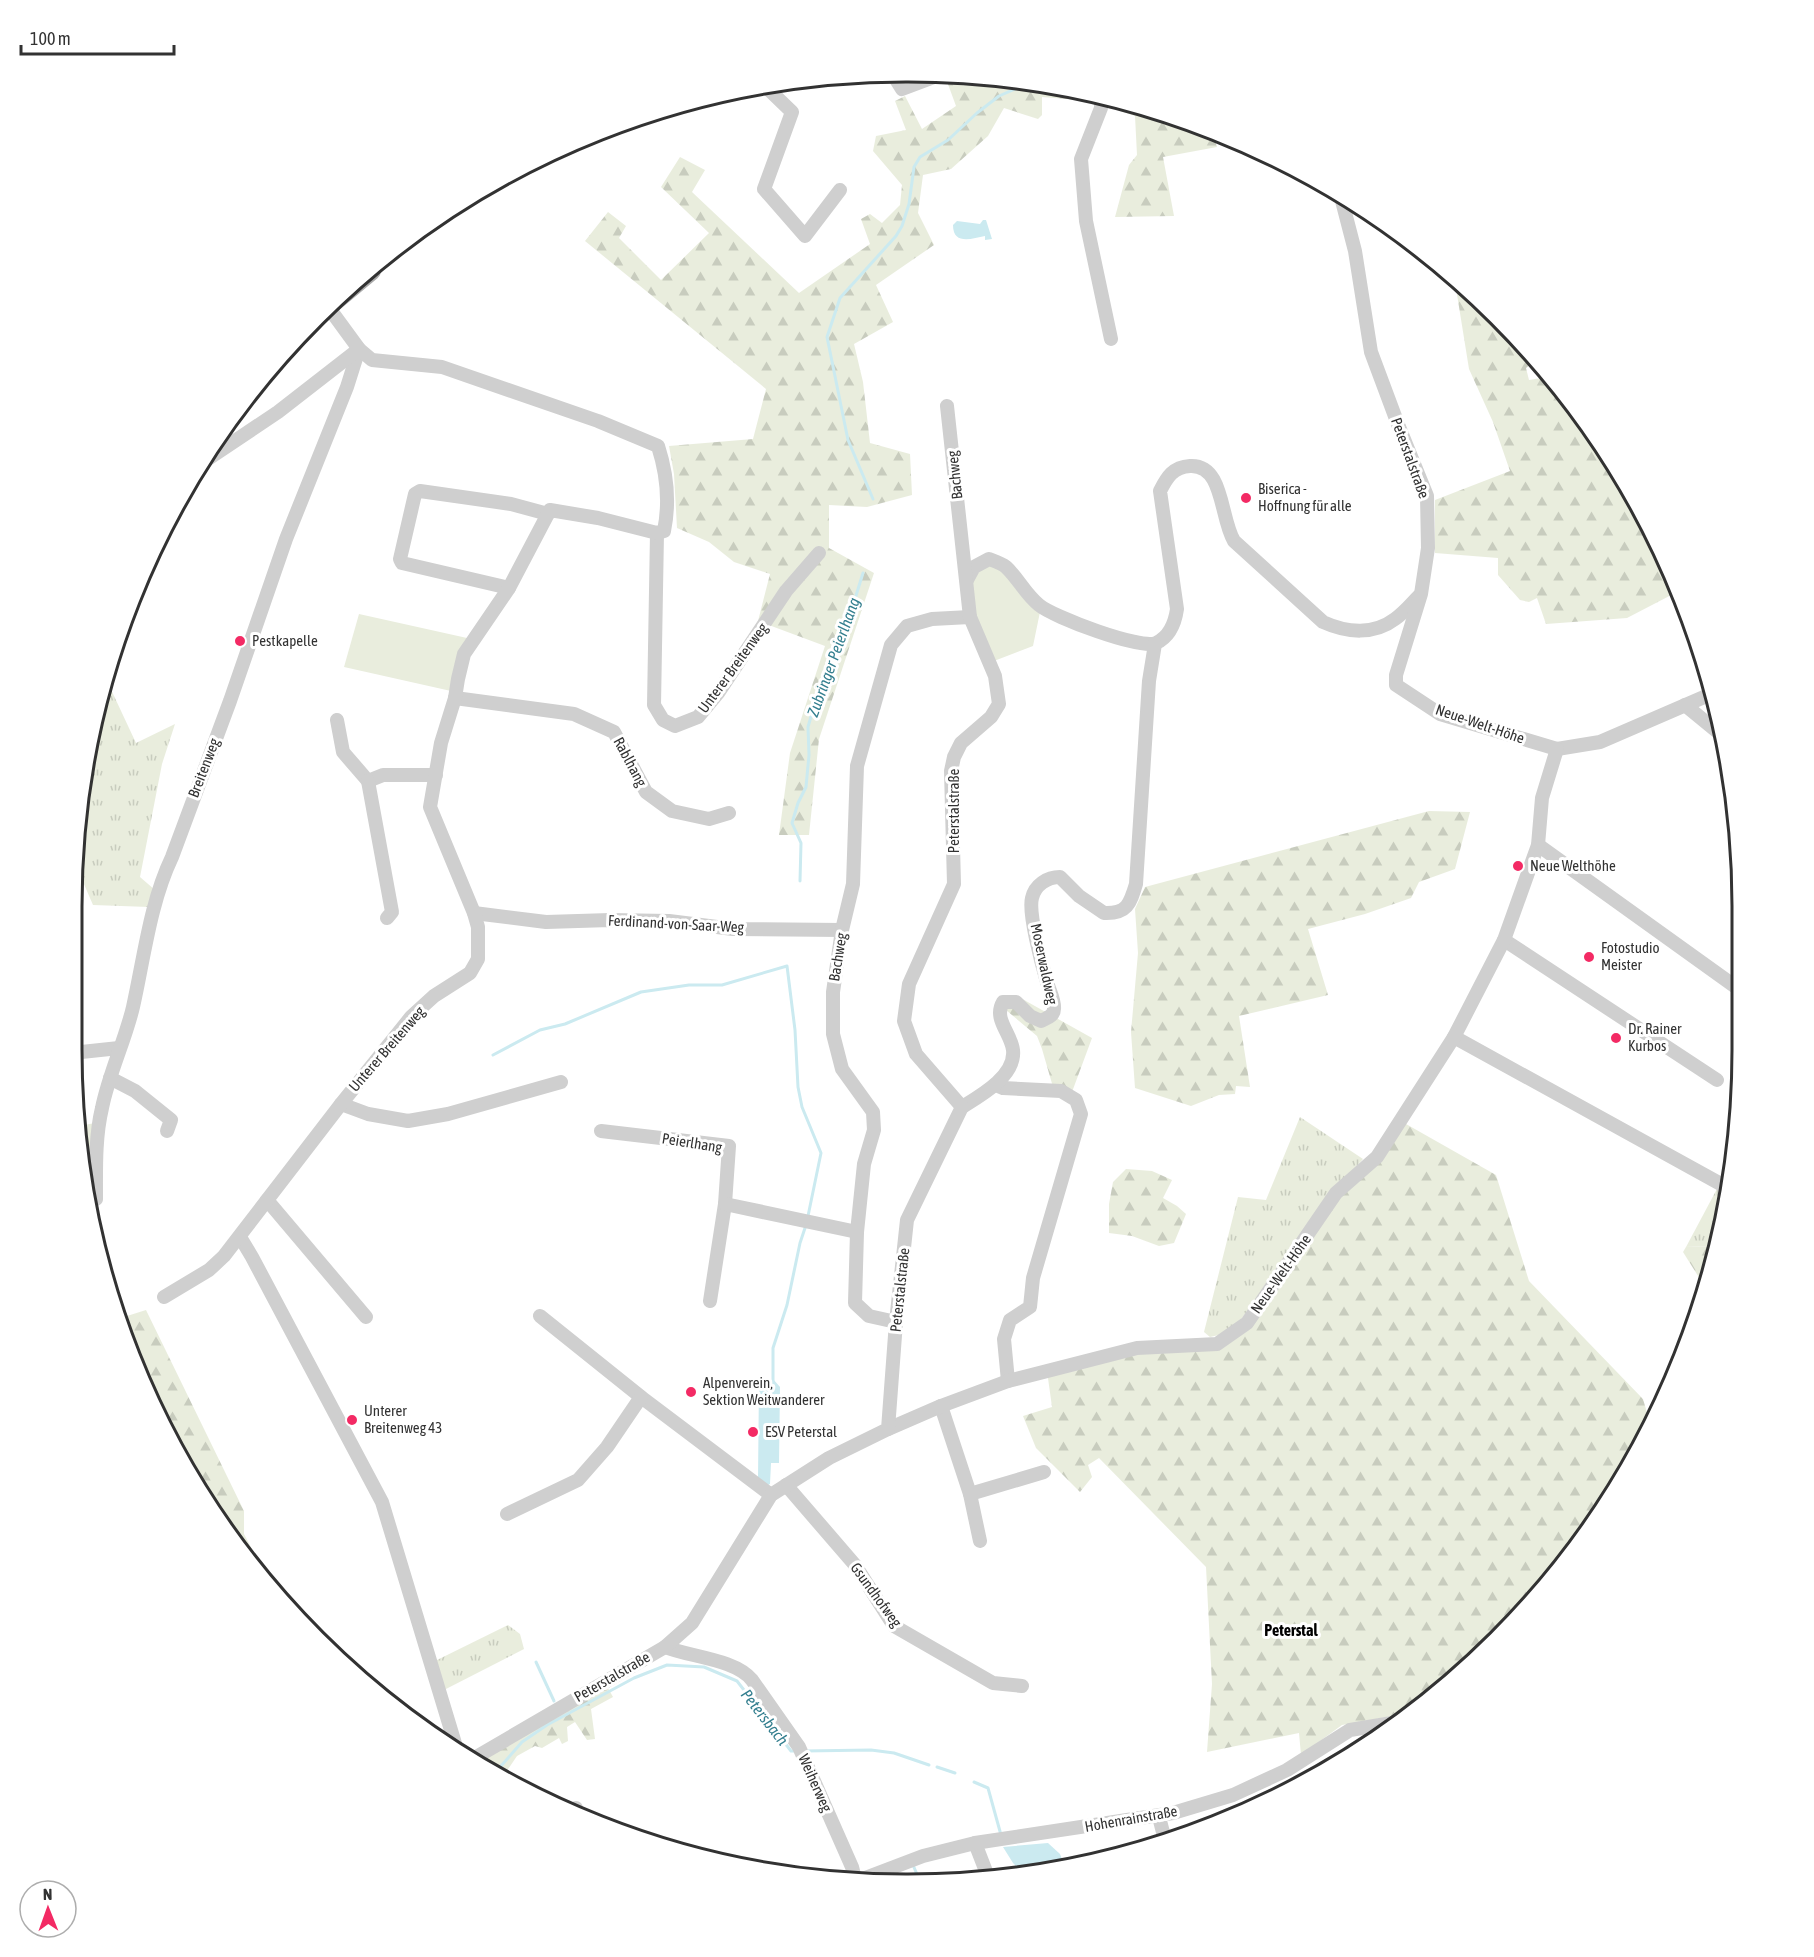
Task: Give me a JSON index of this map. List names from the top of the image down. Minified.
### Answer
{"streets":{"street":["Peterstalstraße","Bachweg","Unterer Breitenweg","Neue-Welt-Höhe","Rablhang","Breitenweg","Ferdinand-von-Saar-Weg","Moserwaldweg","Peierlhang","Gsundhofweg","Weiherweg","Hohenrainstraße"]},"crossings":[["Peterstalstraße","Bachweg"],["Peterstalstraße","Neue-Welt-Höhe"],["Peterstalstraße","Moserwaldweg"],["Peterstalstraße","Gsundhofweg"],["Peterstalstraße","Weiherweg"],["Bachweg","Ferdinand-von-Saar-Weg"],["Unterer Breitenweg","Rablhang"],["Unterer Breitenweg","Breitenweg"],["Unterer Breitenweg","Ferdinand-von-Saar-Weg"]],"districts":["Peterstal"],"water":["Zubringer Peierlhang","Petersbach"],"places":["Biserica - Hoffnung für alle","Pestkapelle","Neue Welthöhe","Fotostudio Meister","Dr. Rainer Kurbos","Alpenverein, Sektion Weitwanderer","Unterer Breitenweg 43","ESV Peterstal"],"scale_bar":"100 m","north":"top"}
